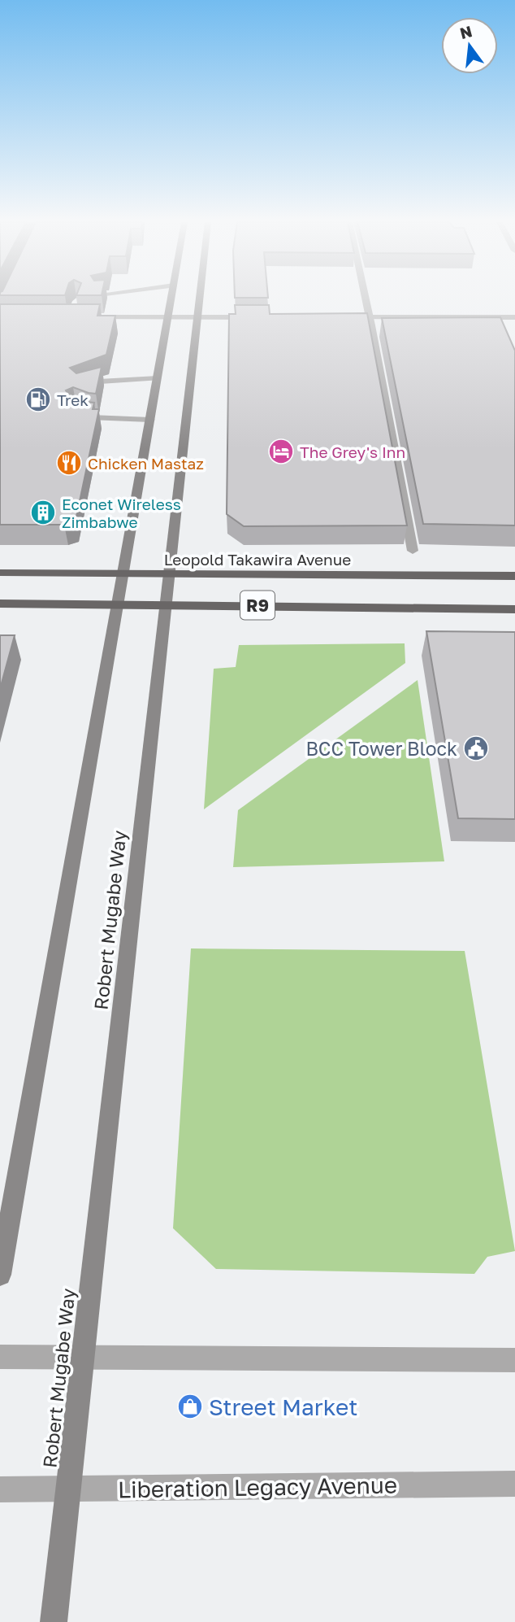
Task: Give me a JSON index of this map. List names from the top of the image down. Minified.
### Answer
{"streets":{"highway":["Leopold Takawira Avenue","R9"],"main road":["Robert Mugabe Way"],"street":["Liberation Legacy Avenue"]},"crossings":[["Leopold Takawira Avenue","Robert Mugabe Way"],["R9","Robert Mugabe Way"],["Robert Mugabe Way","Liberation Legacy Avenue"]],"places":{"fuel station":["Trek"],"hotel":["The Grey's Inn"],"restaurant":["Chicken Mastaz"],"building":["Econet Wireless Zimbabwe"],"public building":["BCC Tower Block"],"shop":["Street Market"]},"north":"top"}
